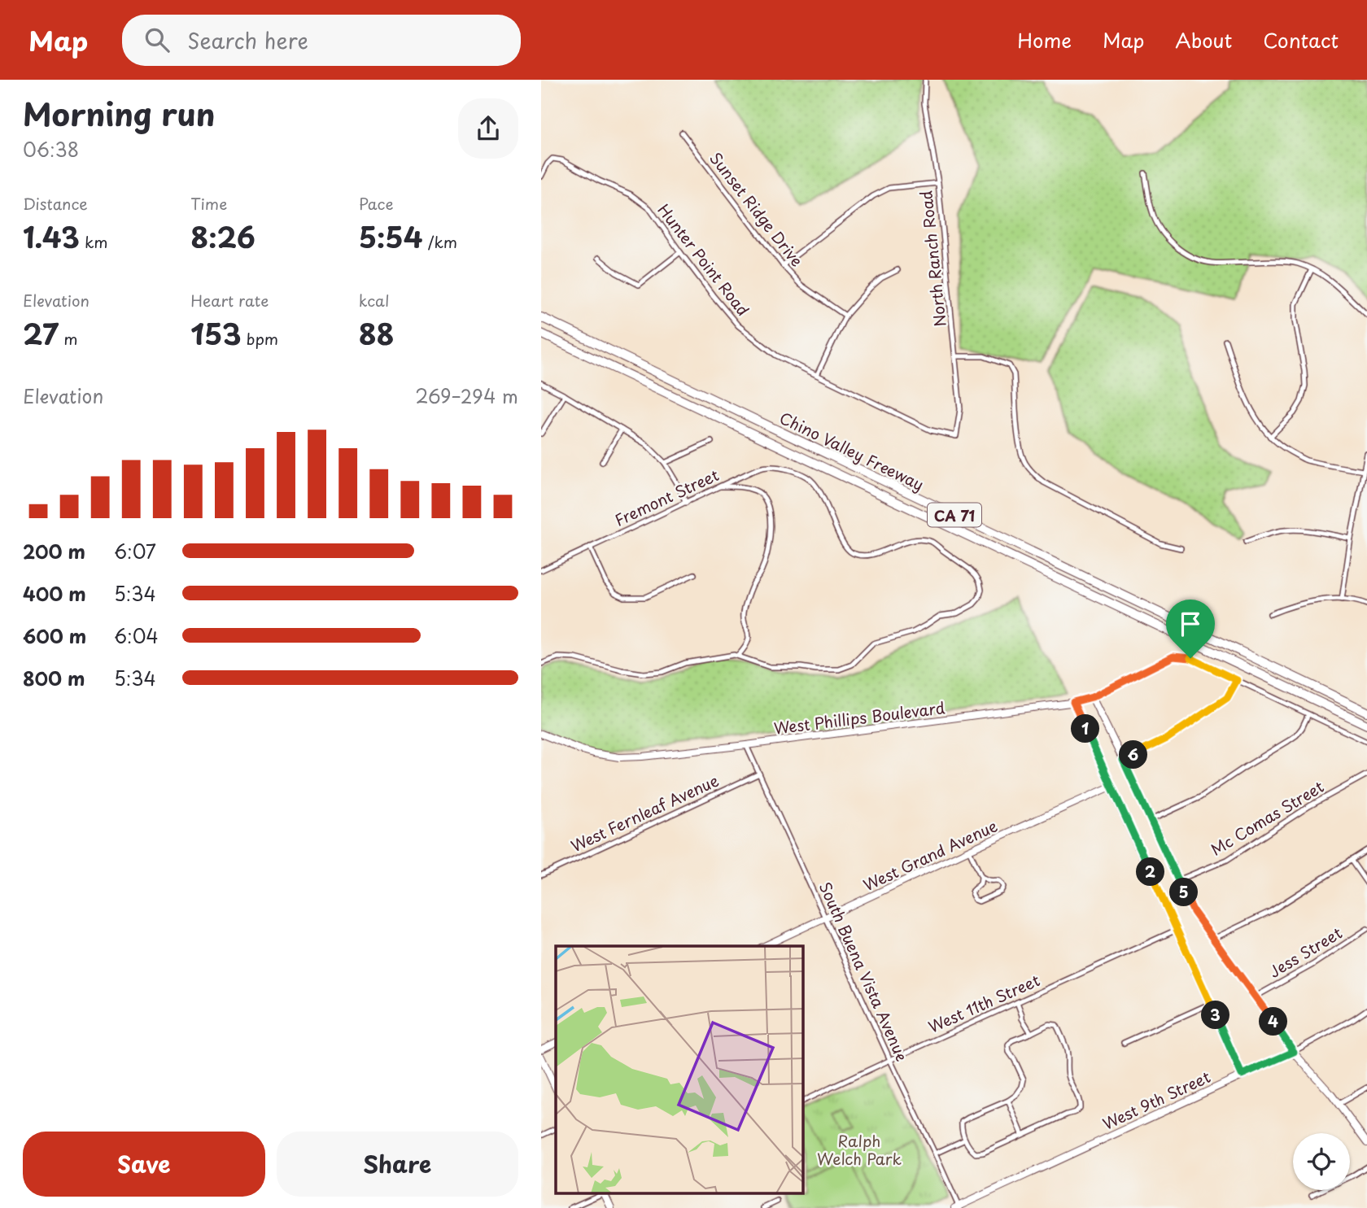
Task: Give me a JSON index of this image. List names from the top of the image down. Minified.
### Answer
{"streets":{"highway":["Chino Valley Freeway","CA 71"],"street":["Sunset Ridge Drive","North Ranch Road","Hunter Point Road","Fremont Street","West Phillips Boulevard","West Fernleaf Avenue","Mc Comas Street","West Grand Avenue","Jess Street","South Buena Vista Avenue","West 11th Street","West 9th Street"]},"crossings":[["North Ranch Road","Hunter Point Road"],["West Phillips Boulevard","South Buena Vista Avenue"],["West Fernleaf Avenue","South Buena Vista Avenue"],["West Grand Avenue","South Buena Vista Avenue"],["South Buena Vista Avenue","West 11th Street"],["South Buena Vista Avenue","West 9th Street"]],"parks":["Ralph Welch Park"],"page":{"header":"Map","search":"Search here","nav":["Home","Map","About","Contact"],"heading":["Morning run","06:38"],"stats":[["Distance","1.43 km"],["Time","8:26"],["Pace","5:54 /km"],["Elevation","27 m"],["Heart rate","153 bpm"],["kcal","88"]],"chart":["Elevation","269–294 m"],"list":[{"name":"200 m","note":"6:07"},{"name":"400 m","note":"5:34"},{"name":"600 m","note":"6:04"},{"name":"800 m","note":"5:34"}],"pins":["1","6","2","5","3","4"],"buttons":["Save","Share"]}}
